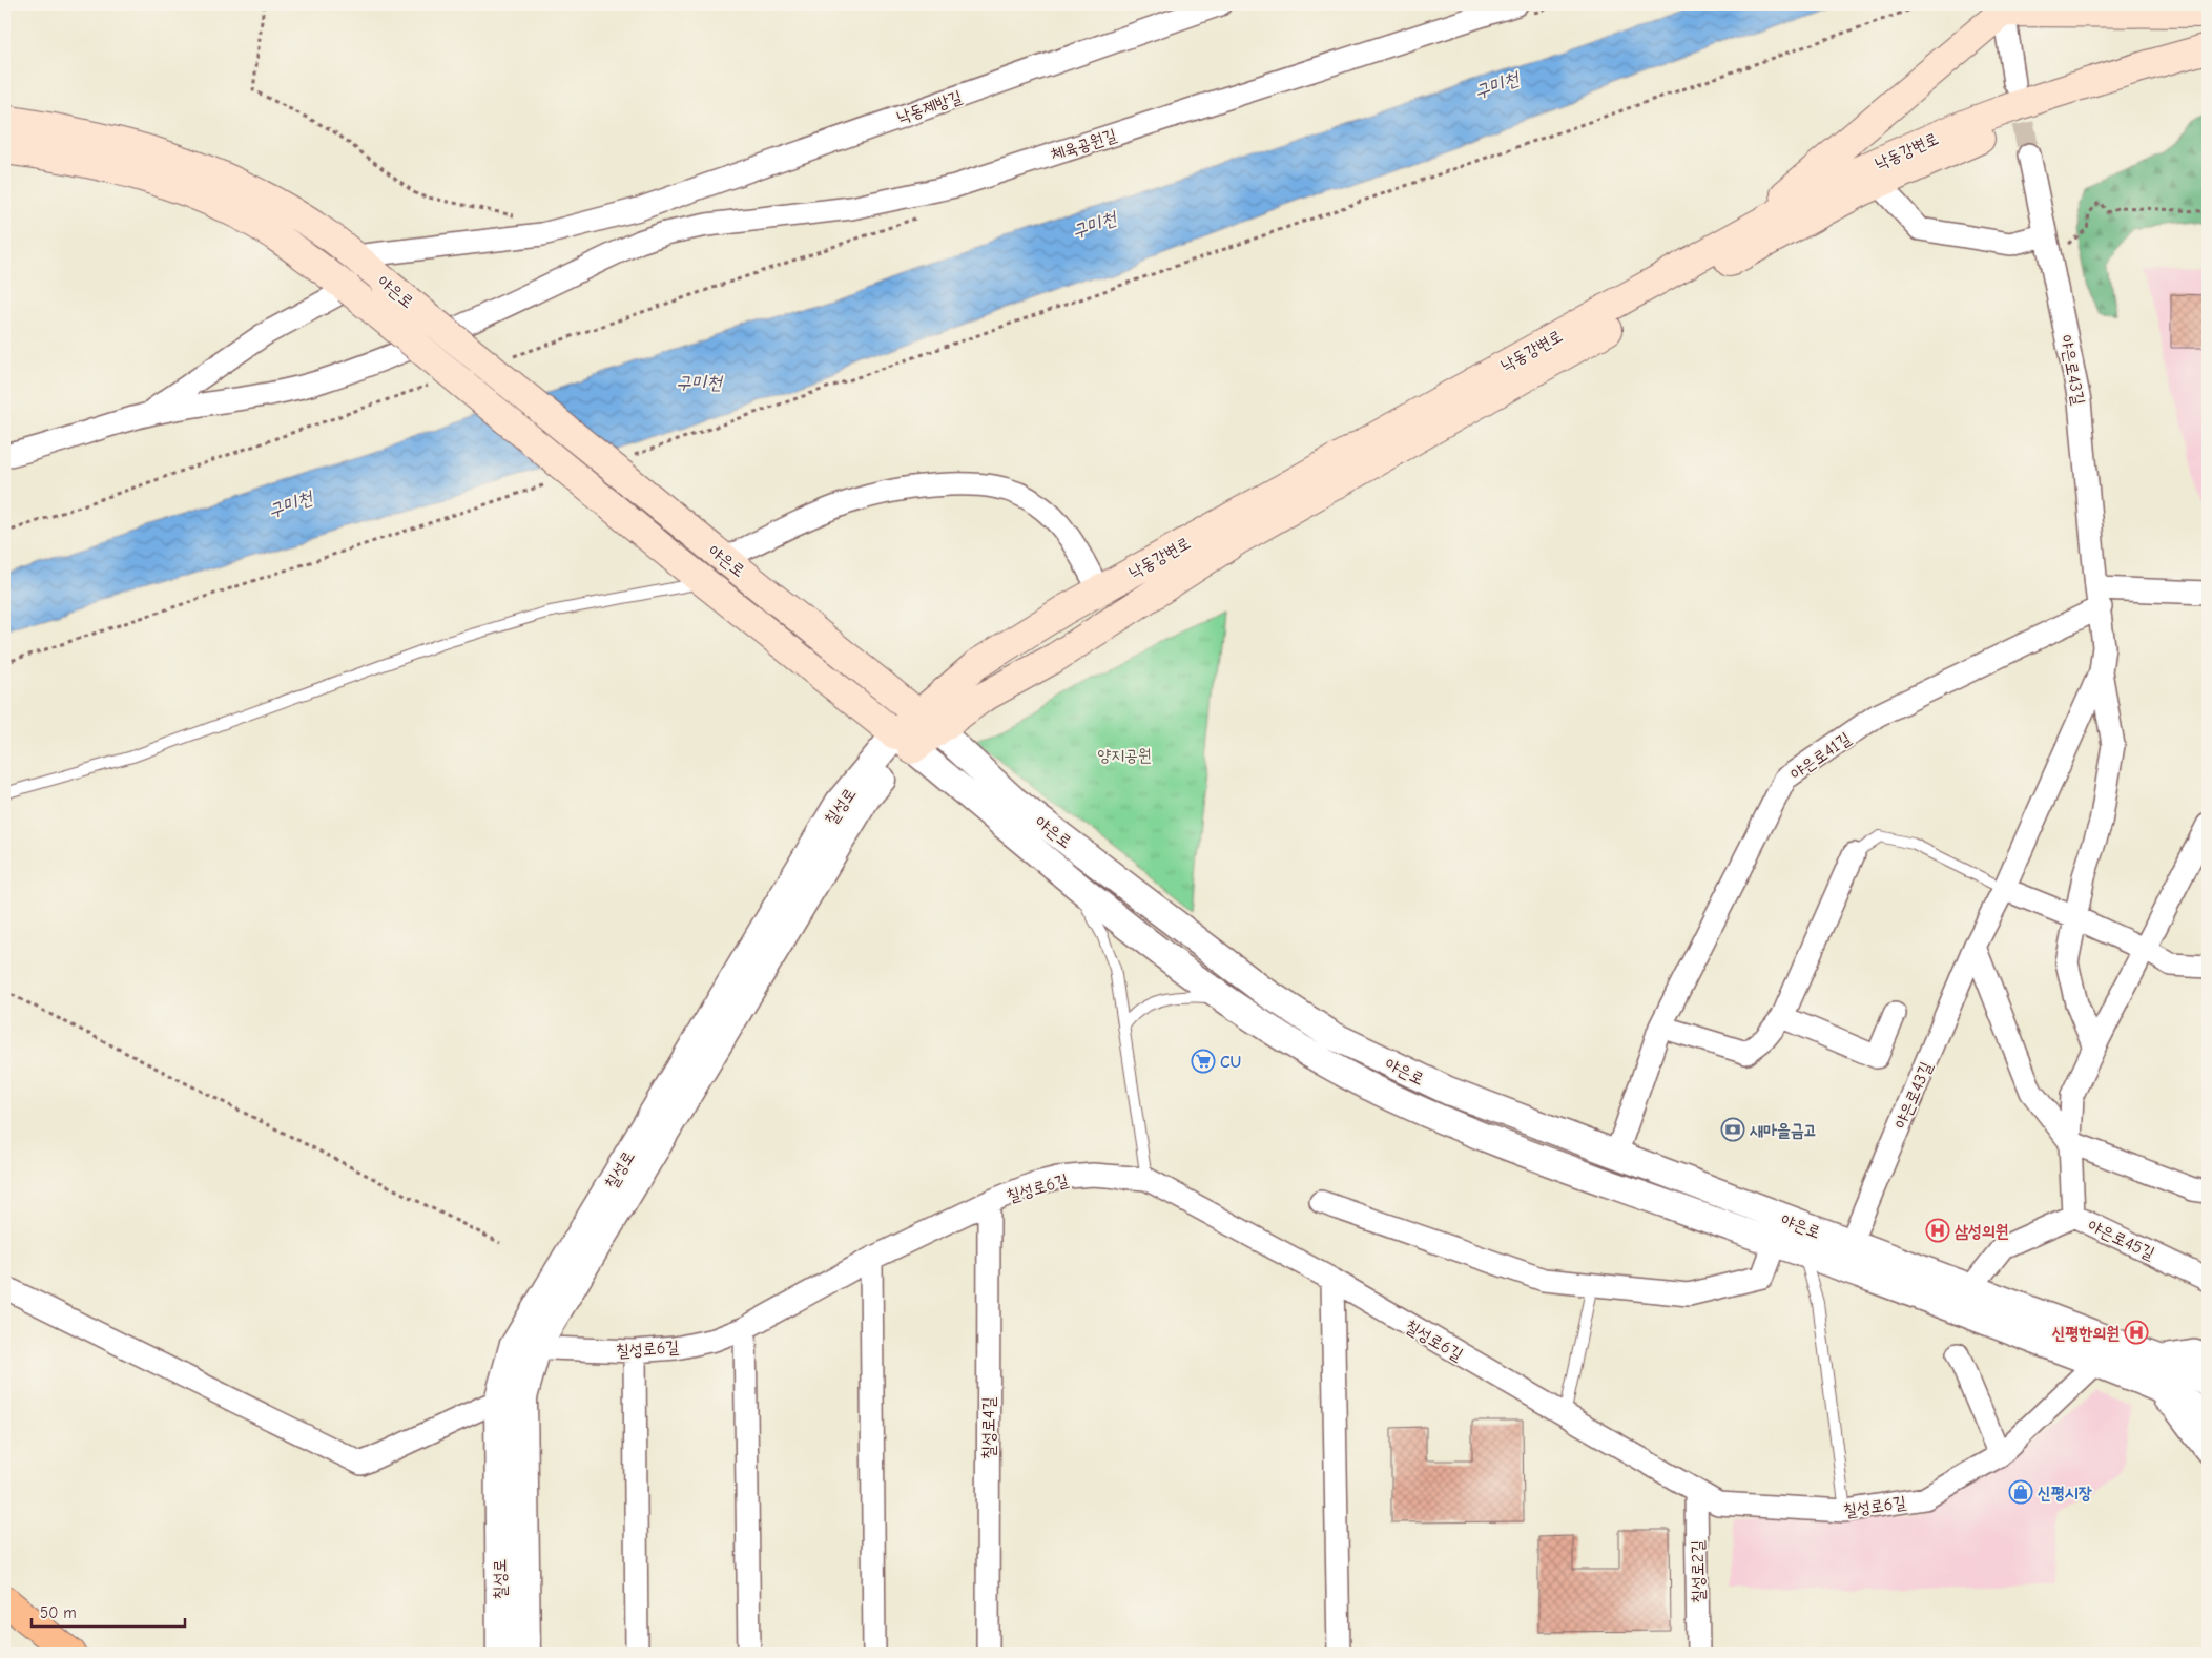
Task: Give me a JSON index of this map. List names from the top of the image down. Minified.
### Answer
{"streets":{"main road":["낙동강변로","야은로"],"street":["낙동제방길","체육공원길","야은로43길","야은로41길","칠성로","칠성로6길","야은로45길","칠성로4길","칠성로2길"]},"crossings":[["낙동제방길","야은로"],["낙동강변로","야은로"],["낙동강변로","칠성로"],["야은로","야은로43길"],["야은로","야은로41길"],["야은로","칠성로"],["야은로","칠성로6길"],["야은로43길","야은로41길"],["칠성로","칠성로6길"],["칠성로6길","칠성로4길"],["칠성로6길","칠성로2길"]],"water":["구미천"],"parks":["양지공원"],"places":{"supermarket":["CU"],"bank":["새마을금고"],"hospital":["삼성의원","신평한의원"],"shop":["신평시장"]},"scale_bar":"50 m"}
